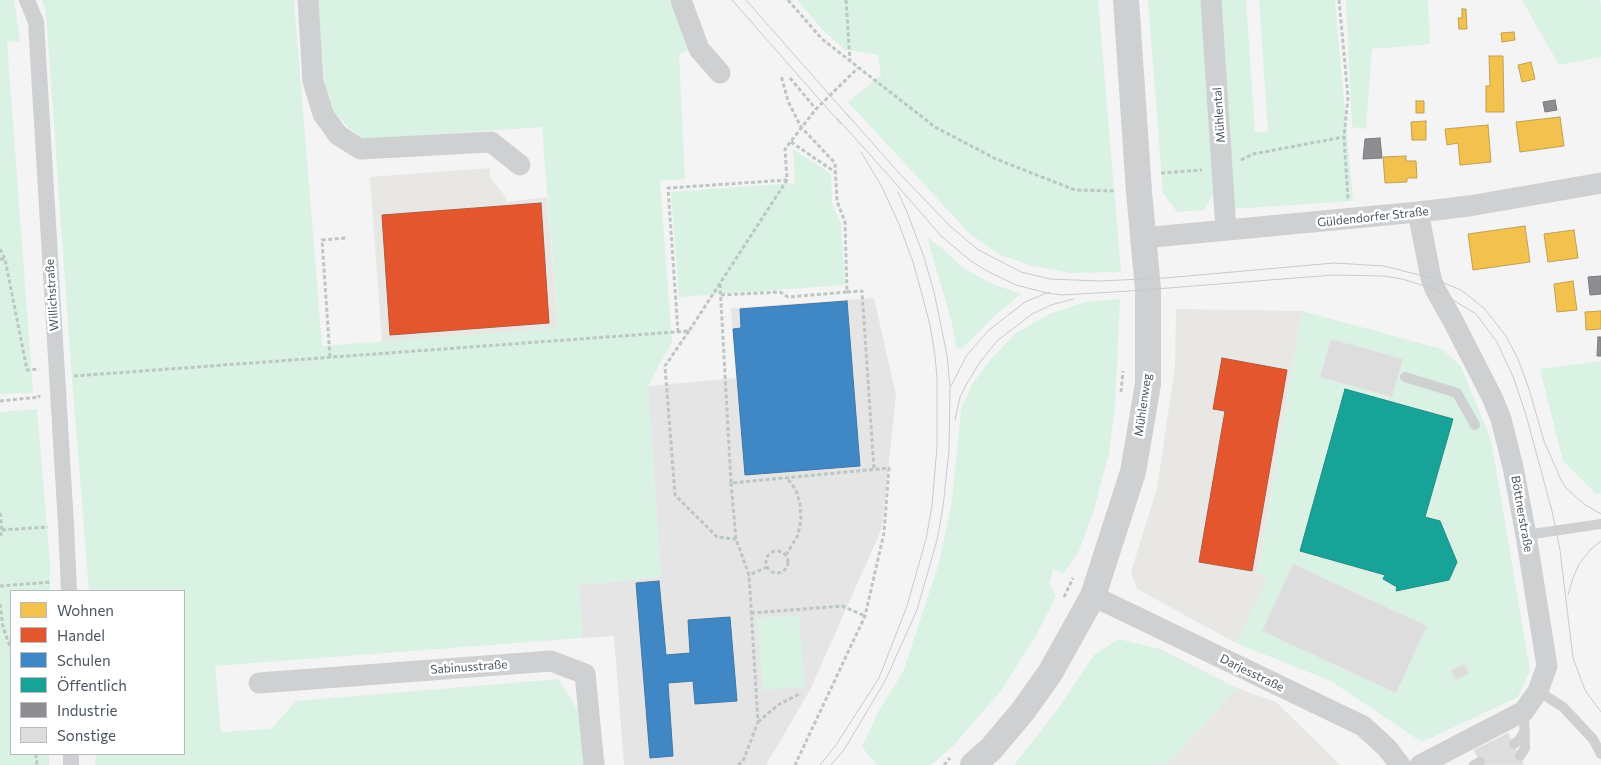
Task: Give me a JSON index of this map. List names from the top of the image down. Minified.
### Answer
{"streets":{"street":["Mühlental","Güldendorfer Straße","Willichstraße","Mühlenweg","Böttnerstraße","Sabinusstraße","Darjesstraße"]},"crossings":[["Mühlental","Güldendorfer Straße"],["Güldendorfer Straße","Mühlenweg"],["Güldendorfer Straße","Böttnerstraße"],["Mühlenweg","Darjesstraße"]],"legend":["Wohnen","Handel","Schulen","Öffentlich","Industrie","Sonstige"]}
